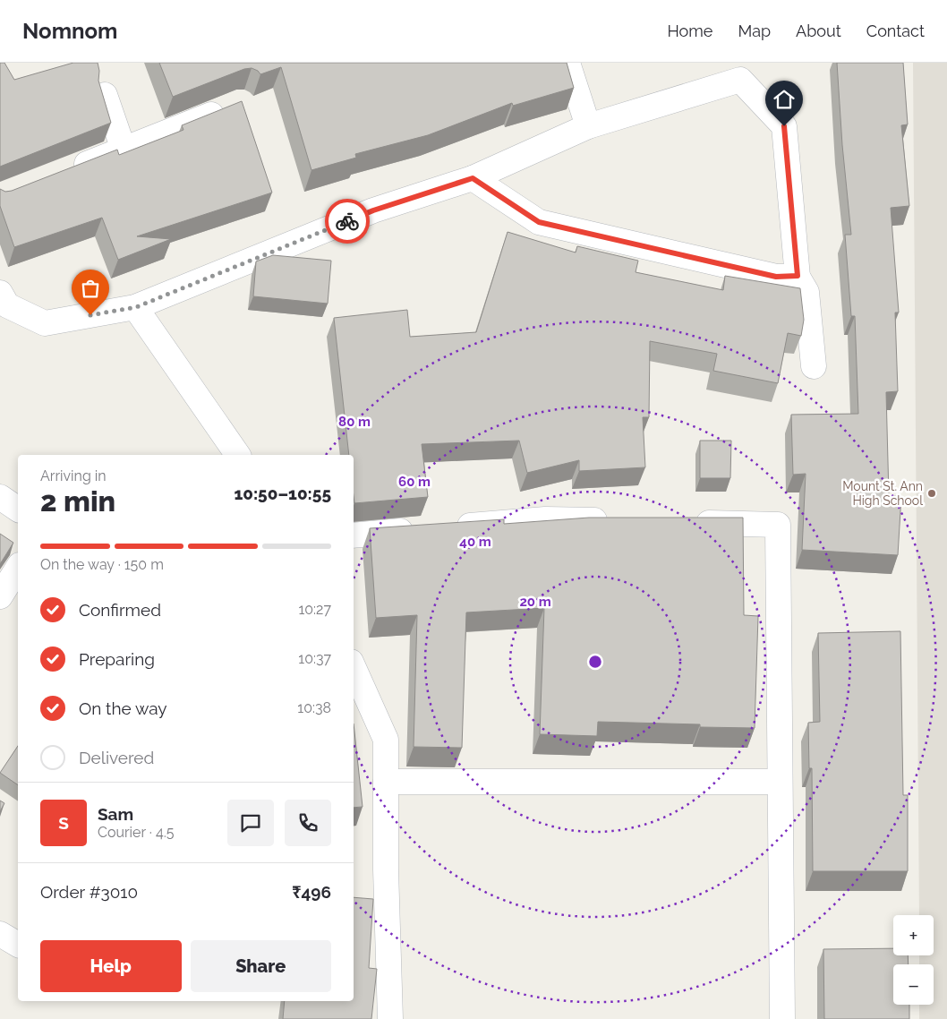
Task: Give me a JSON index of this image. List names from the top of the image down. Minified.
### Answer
{"places":["Mount St. Ann High School"],"page":{"header":"Nomnom","nav":["Home","Map","About","Contact"],"heading":["2 min","Arriving in","10:50–10:55"],"panel":["Sam","Courier · 4.5","Order #3010","₹496"],"bar":"On the way · 150 m","list":[["Confirmed","10:27"],["Preparing","10:37"],["On the way","10:38"],"Delivered"],"round":"S","map_buttons":["+","−"],"buttons":["Help","Share"]},"rings":["80 m","60 m","40 m","20 m"]}
